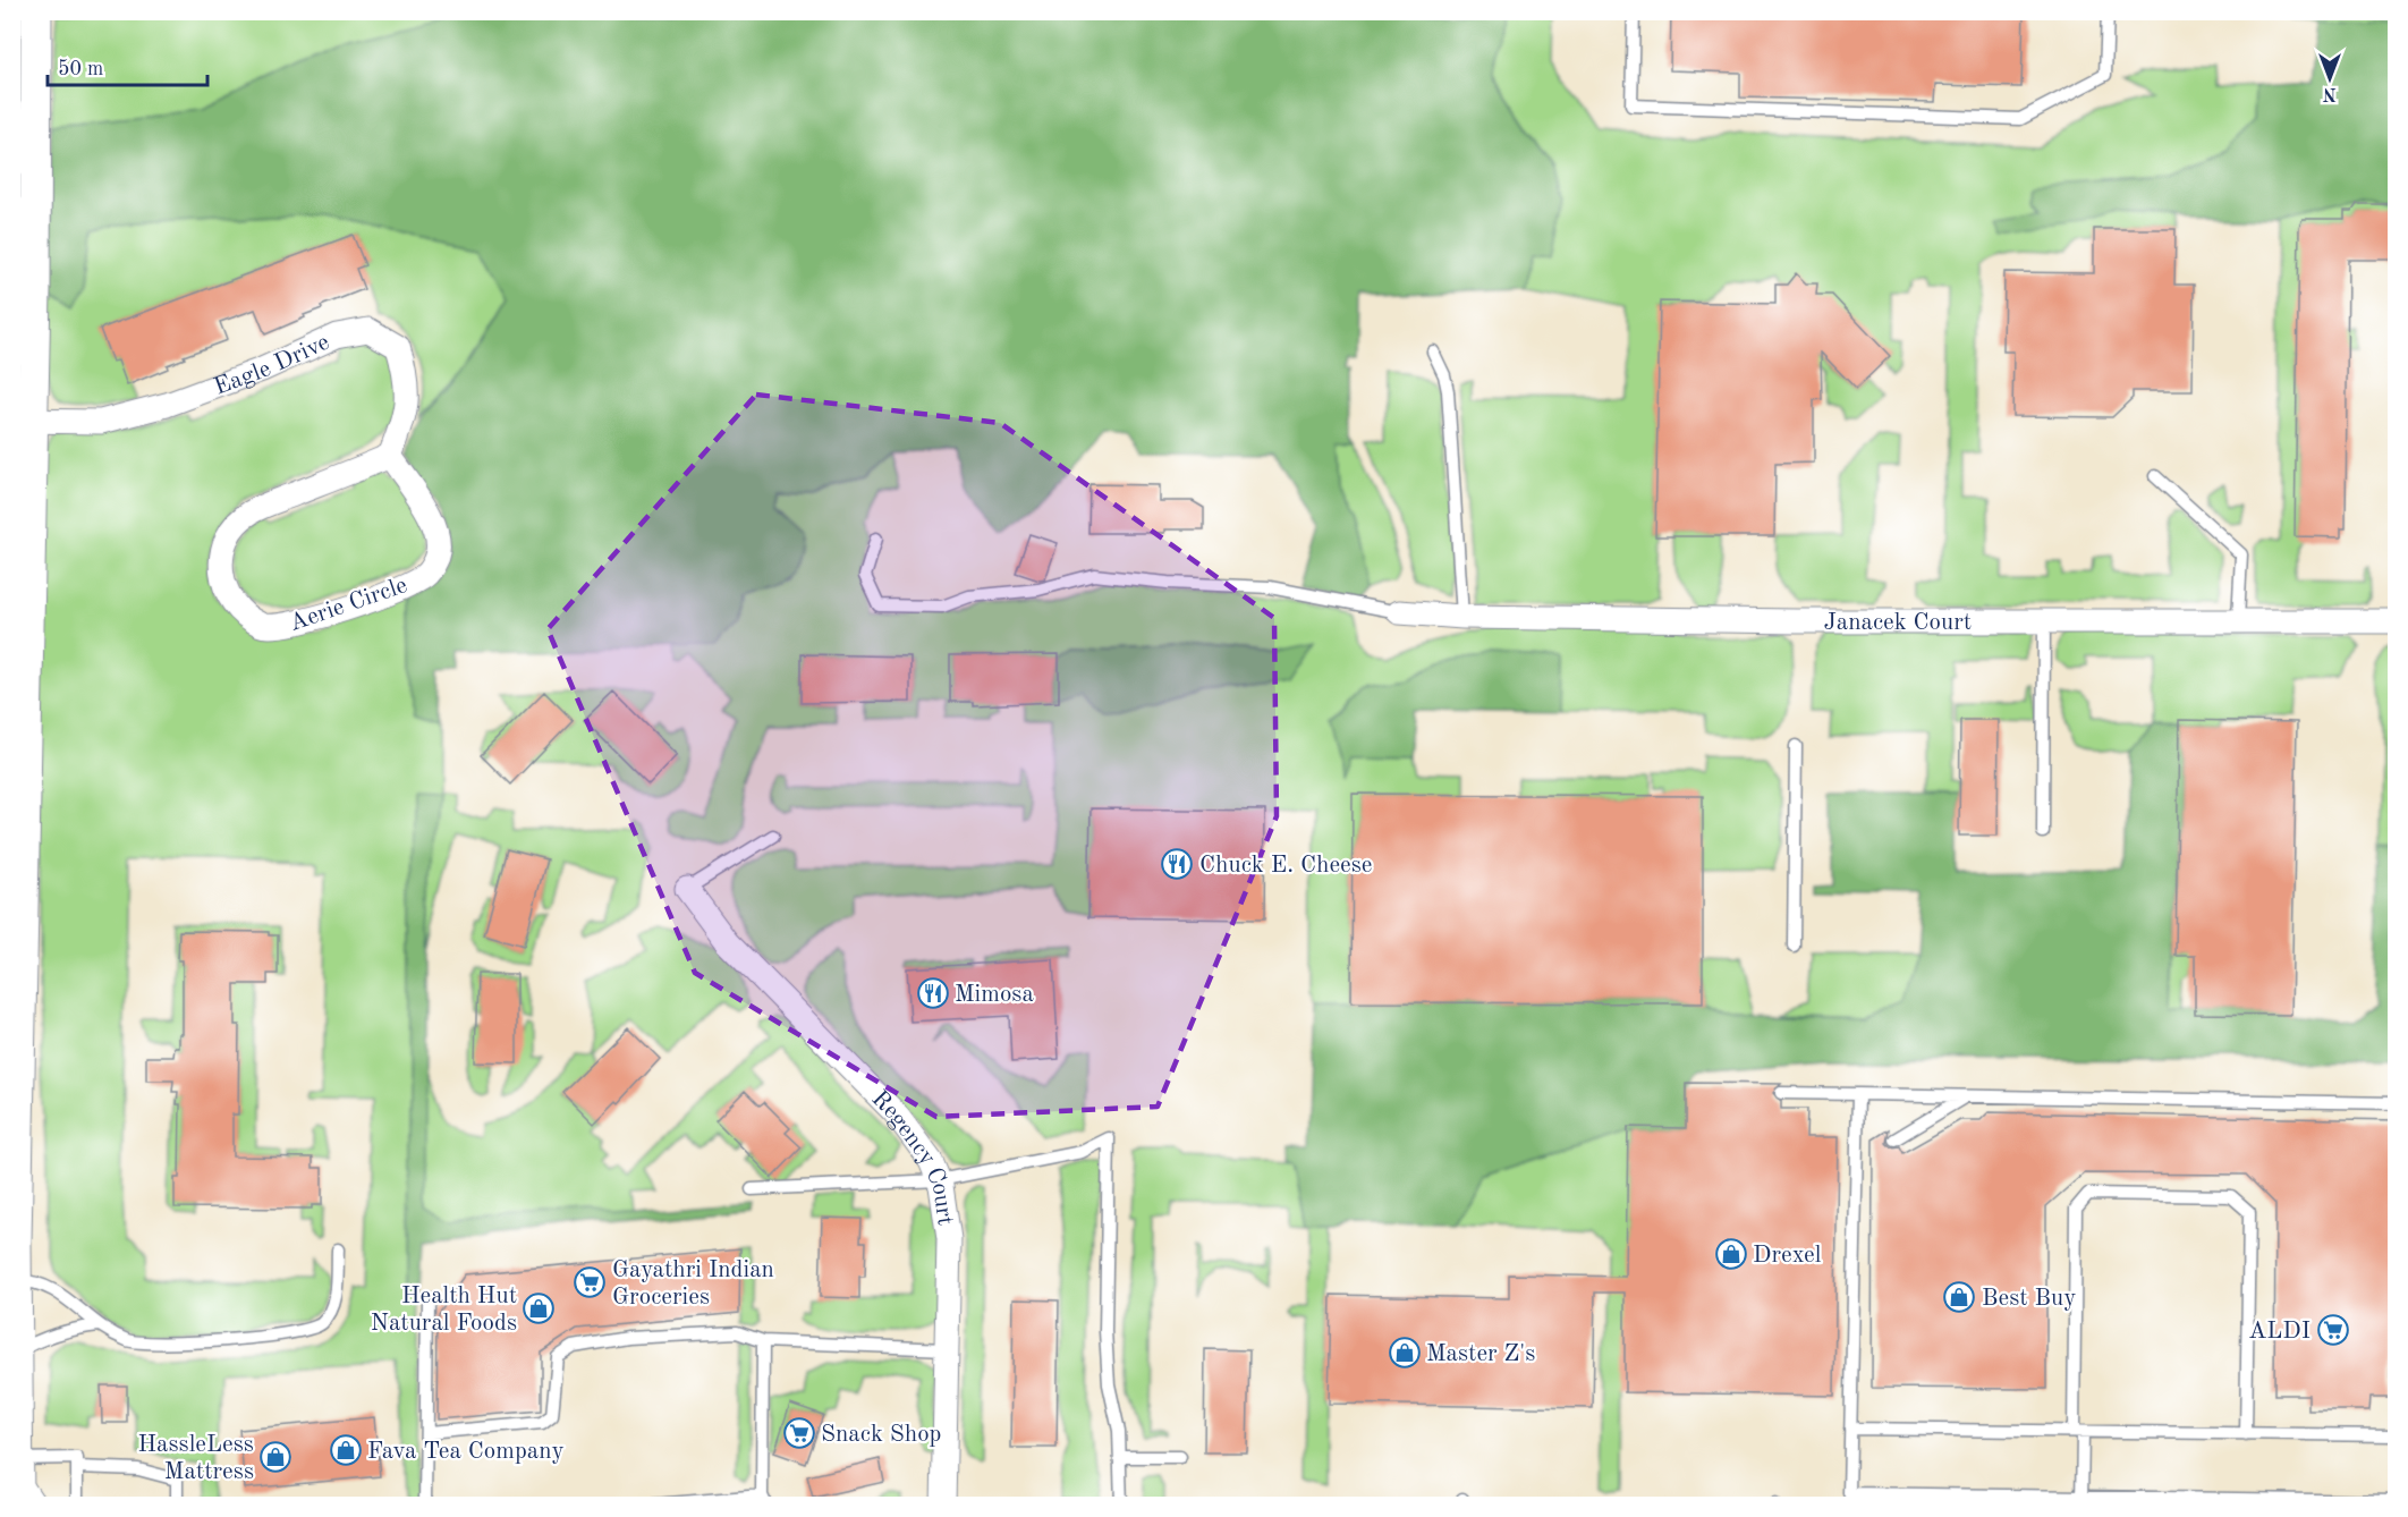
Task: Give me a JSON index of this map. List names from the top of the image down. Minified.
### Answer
{"streets":{"street":["Eagle Drive","Aerie Circle","Janacek Court","Regency Court"]},"crossings":[["Eagle Drive","Aerie Circle"]],"places":{"restaurant":["Chuck E. Cheese","Mimosa"],"shop":["Drexel","Best Buy","Health Hut Natural Foods","Master Z's","Fava Tea Company","HassleLess Mattress"],"supermarket":["Gayathri Indian Groceries","ALDI","Snack Shop"]},"scale_bar":"50 m","north":"bottom"}
